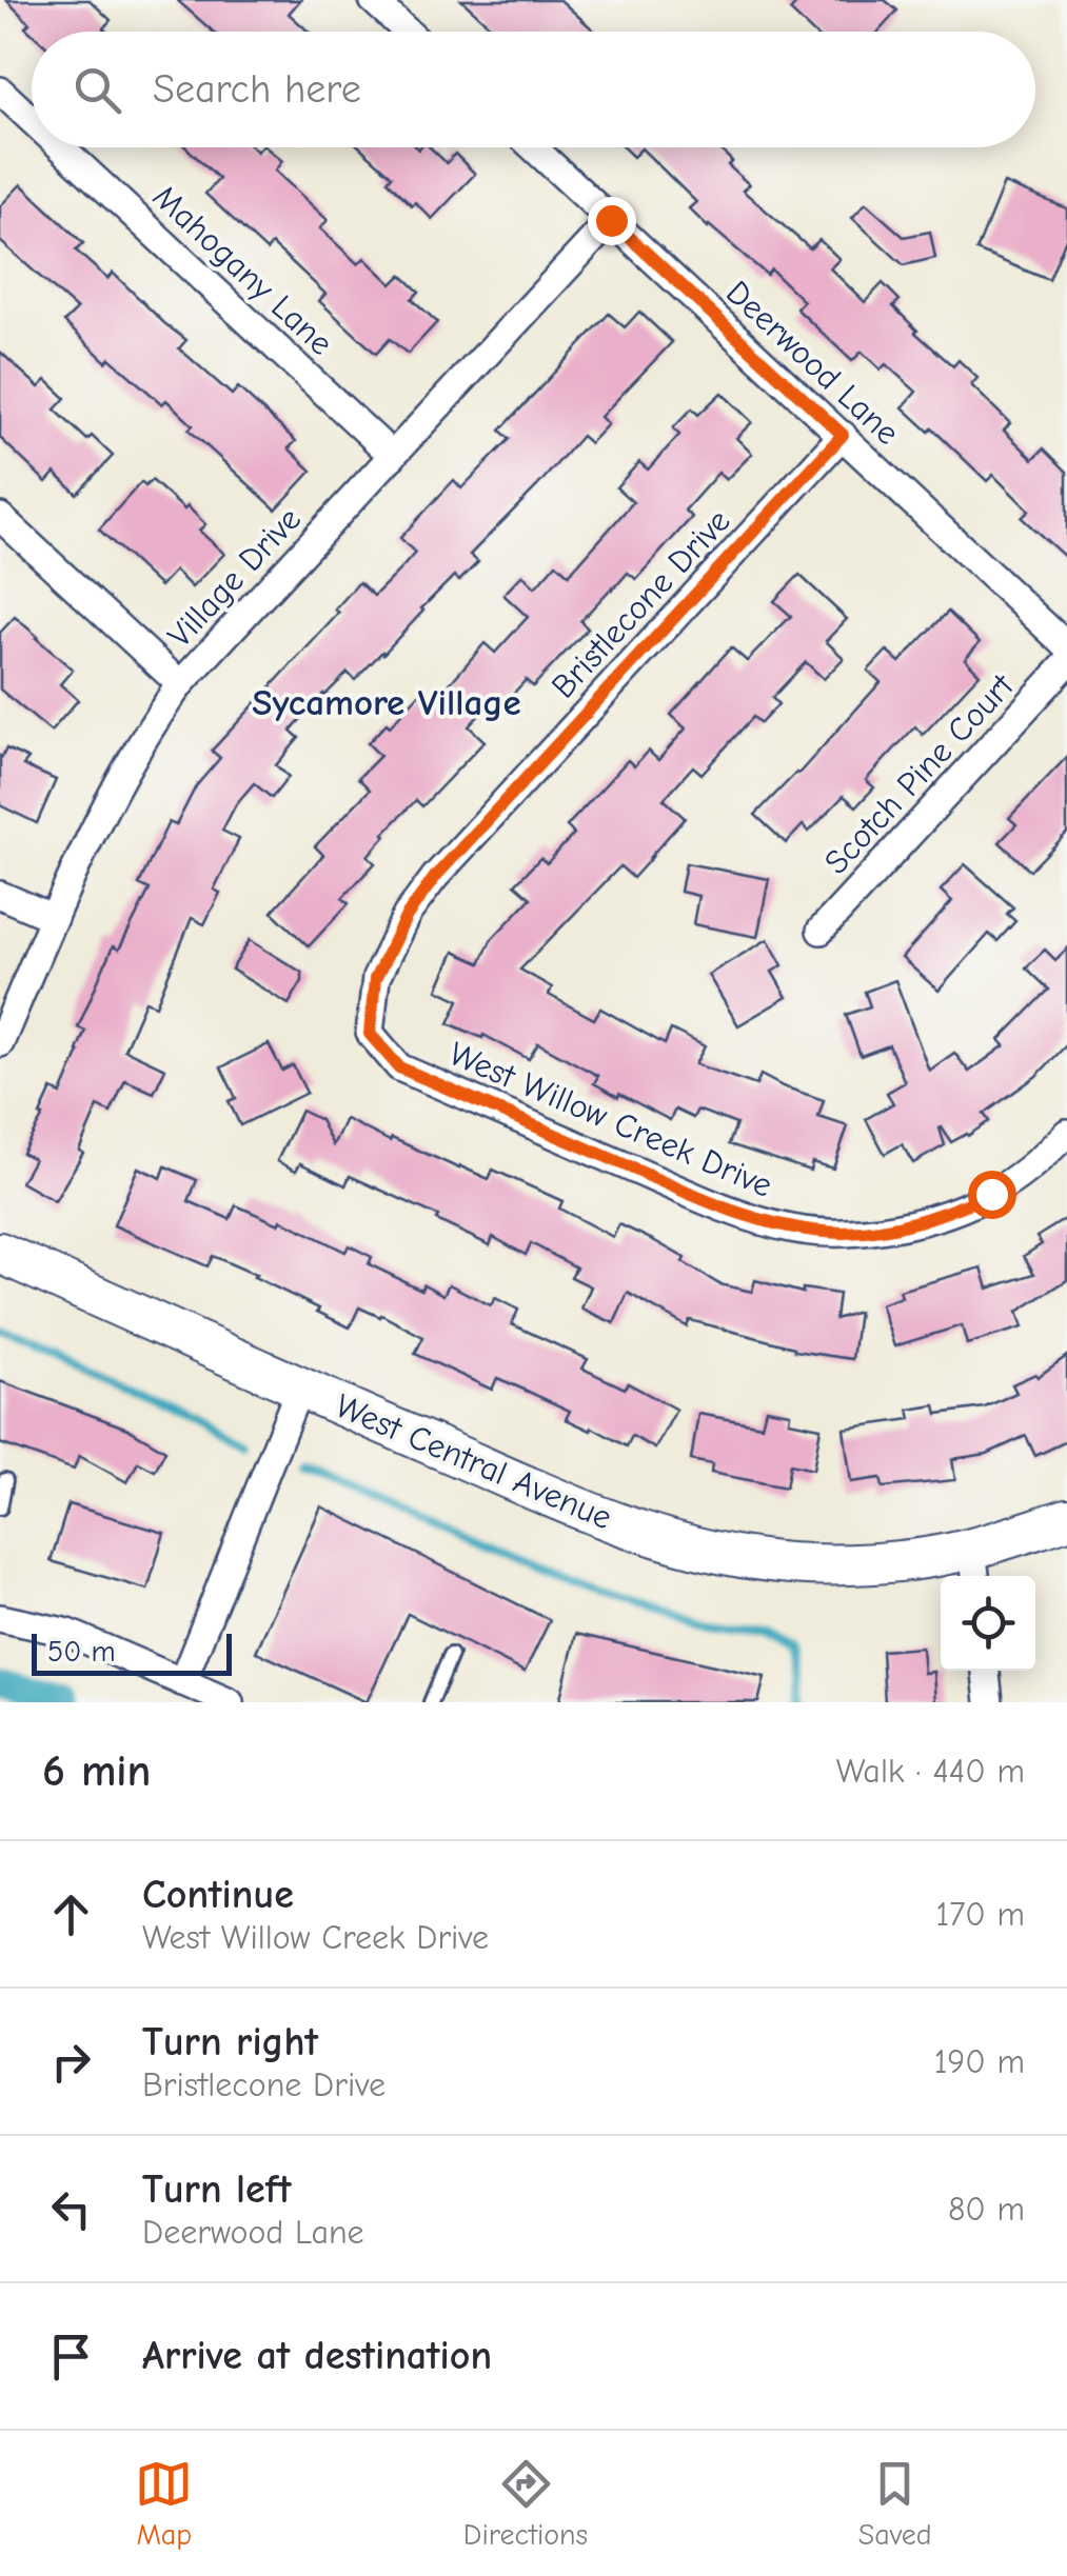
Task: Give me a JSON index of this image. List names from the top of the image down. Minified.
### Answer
{"streets":{"street":["Mahogany Lane","Deerwood Lane","Village Drive","Bristlecone Drive","Scotch Pine Court","West Willow Creek Drive","West Central Avenue"]},"crossings":[["Mahogany Lane","Village Drive"],["Deerwood Lane","Village Drive"],["Deerwood Lane","Bristlecone Drive"],["Bristlecone Drive","West Willow Creek Drive"]],"districts":["Sycamore Village"],"scale_bar":"50 m","page":{"search":"Search here","scale":"50 m","heading":["6 min","Walk · 440 m"],"list":[["Continue","West Willow Creek Drive","170 m"],["Turn right","Bristlecone Drive","190 m"],["Turn left","Deerwood Lane","80 m"],"Arrive at destination"],"nav":["Map","Directions","Saved"]}}
